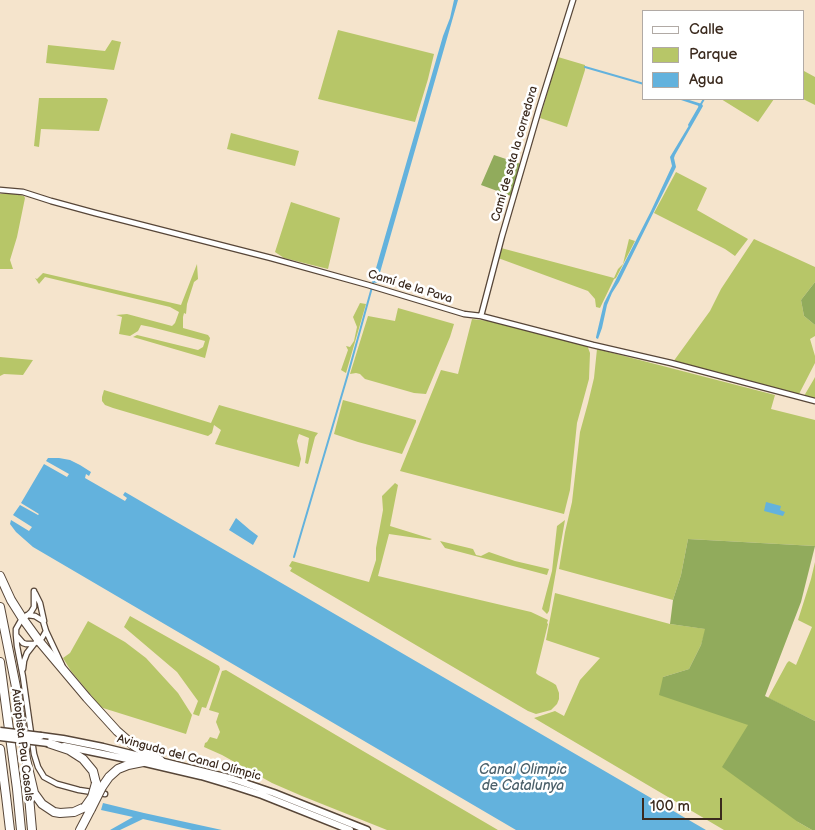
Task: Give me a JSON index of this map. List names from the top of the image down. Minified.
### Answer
{"streets":{"highway":["Autopista Pau Casals"],"street":["Camí de sota la corredora","Camí de la Pava","Avinguda del Canal Olímpic"]},"crossings":[["Camí de sota la corredora","Camí de la Pava"]],"water":["Canal Olimpic de Catalunya"],"legend":["Calle","Parque","Agua"],"scale_bar":"100 m"}
